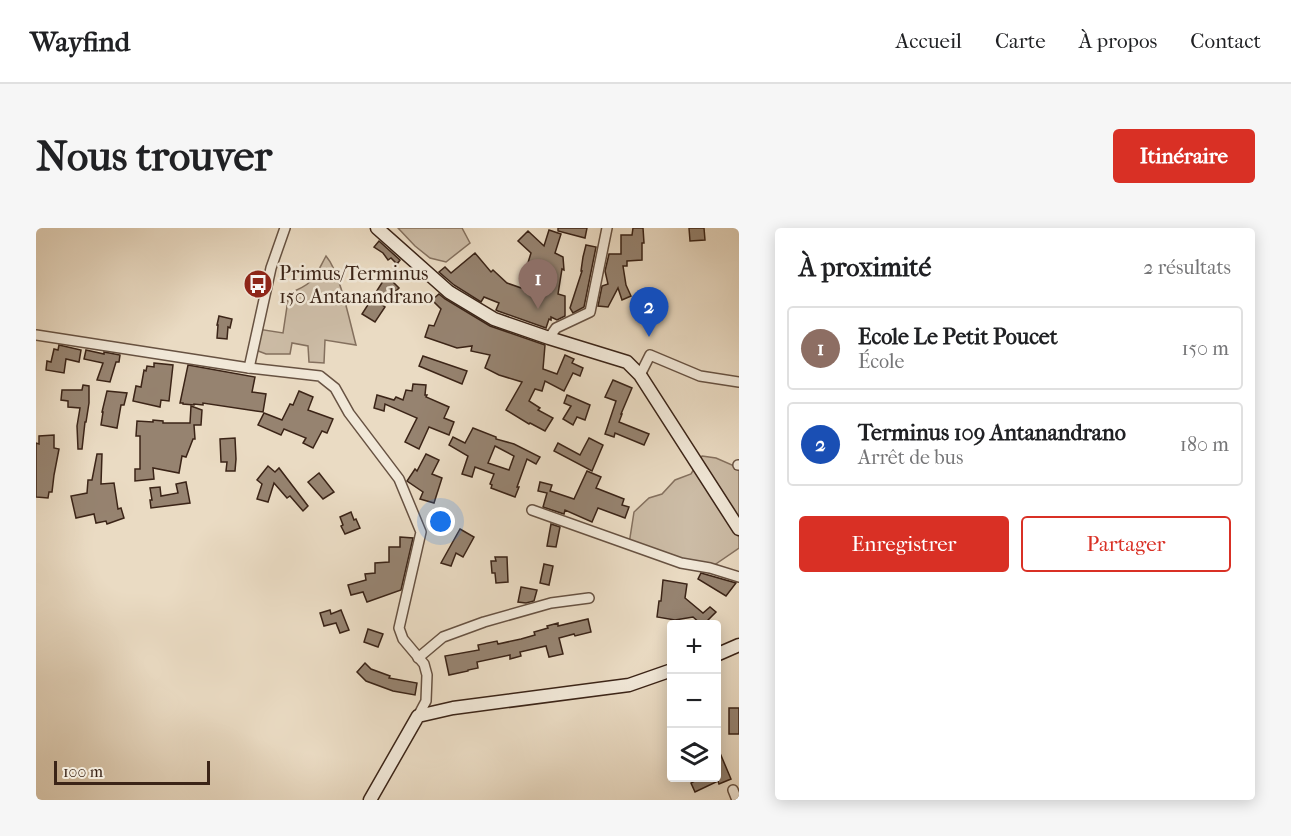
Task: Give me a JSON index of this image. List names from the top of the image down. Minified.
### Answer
{"places":{"bus stop":["Primus/Terminus 150 Antanandrano"]},"scale_bar":"100 m","page":{"header":"Wayfind","nav":["Accueil","Carte","À propos","Contact"],"buttons":["Itinéraire",["Enregistrer","Partager"]],"title":"Nous trouver","heading":["À proximité","2 résultats"],"pins":["1","2"],"list":[{"mark":"1","name":"Ecole Le Petit Poucet","note":"École","value":"150 m"},{"mark":"2","name":"Terminus 109 Antanandrano","note":"Arrêt de bus","value":"180 m"}],"map_buttons":["+","−"],"scale":"100 m"}}
